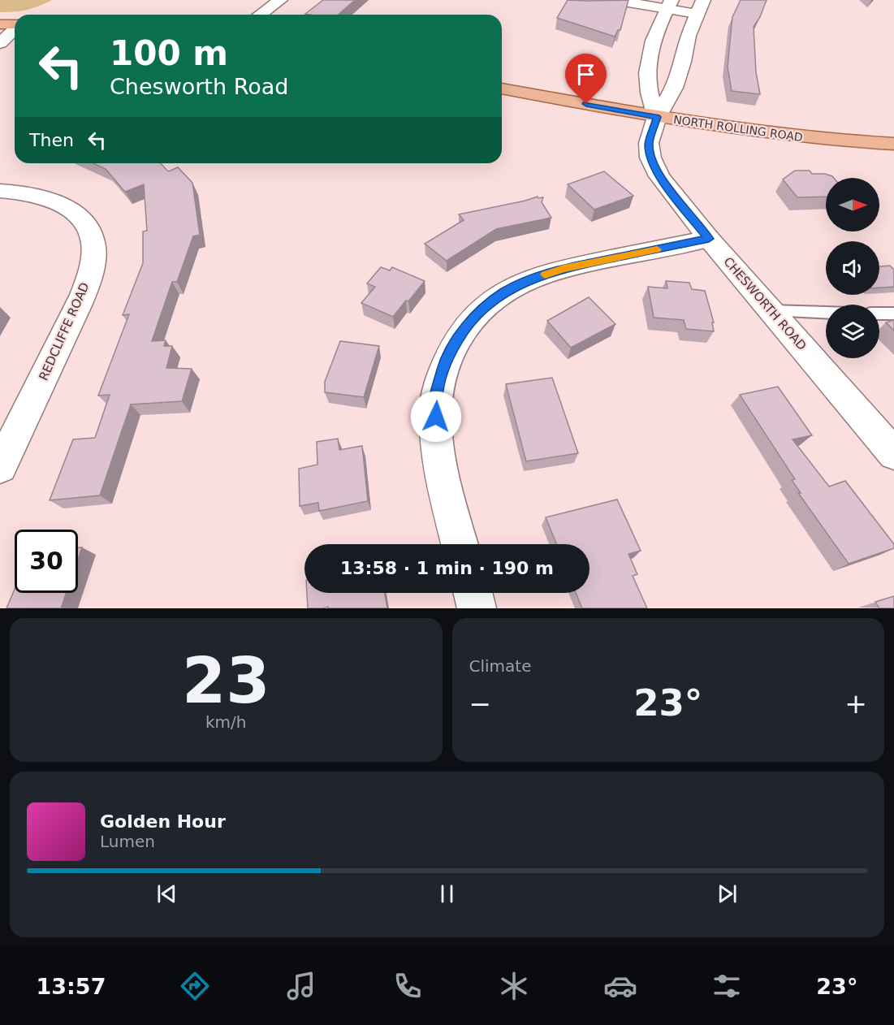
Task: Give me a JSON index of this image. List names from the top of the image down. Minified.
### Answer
{"streets":{"main road":["NORTH ROLLING ROAD"],"street":["CHESWORTH ROAD","REDCLIFFE ROAD"]},"crossings":[["NORTH ROLLING ROAD","CHESWORTH ROAD"]],"north":"right","page":{"turn":["100 m","Chesworth Road"],"then":"Then","limit":"30","trip":"13:58 · 1 min · 190 m","tile":[["23","km/h"],"Climate"],"heat":["−","23°","+"],"song":["Golden Hour","Lumen"],"tabs":["13:57","23°"]}}
